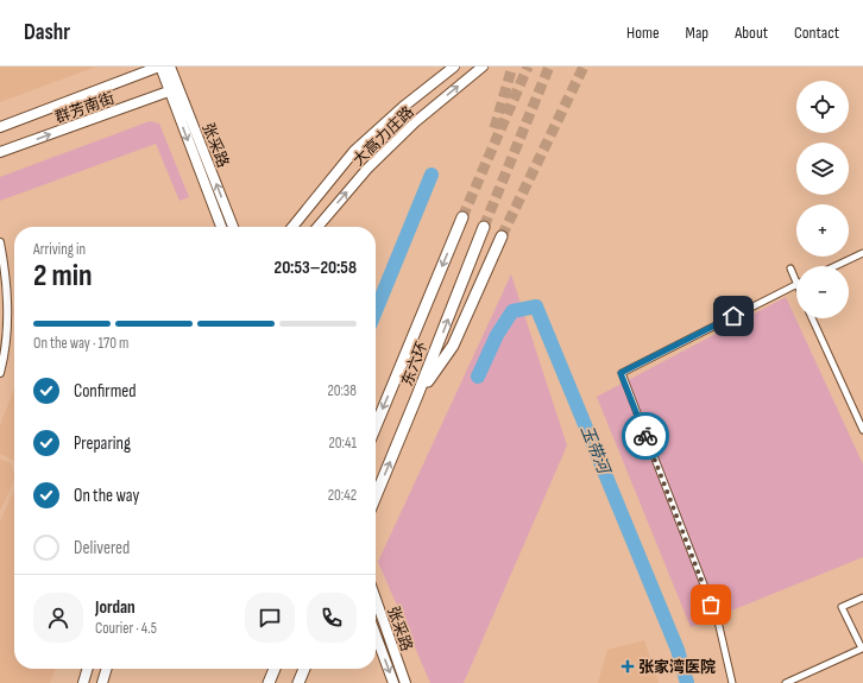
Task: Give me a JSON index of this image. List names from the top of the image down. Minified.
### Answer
{"streets":{"highway":["东六环"],"main road":["群芳南街","大高力庄路","张采路"]},"crossings":[["群芳南街","张采路"]],"water":["玉带河"],"places":{"health":["张家湾医院"]},"page":{"header":"Dashr","nav":["Home","Map","About","Contact"],"map_buttons":["+","−"],"heading":["2 min","Arriving in","20:53–20:58"],"panel":["Jordan","Courier · 4.5"],"bar":"On the way · 170 m","list":[["Confirmed","20:38"],["Preparing","20:41"],["On the way","20:42"],"Delivered"]}}
